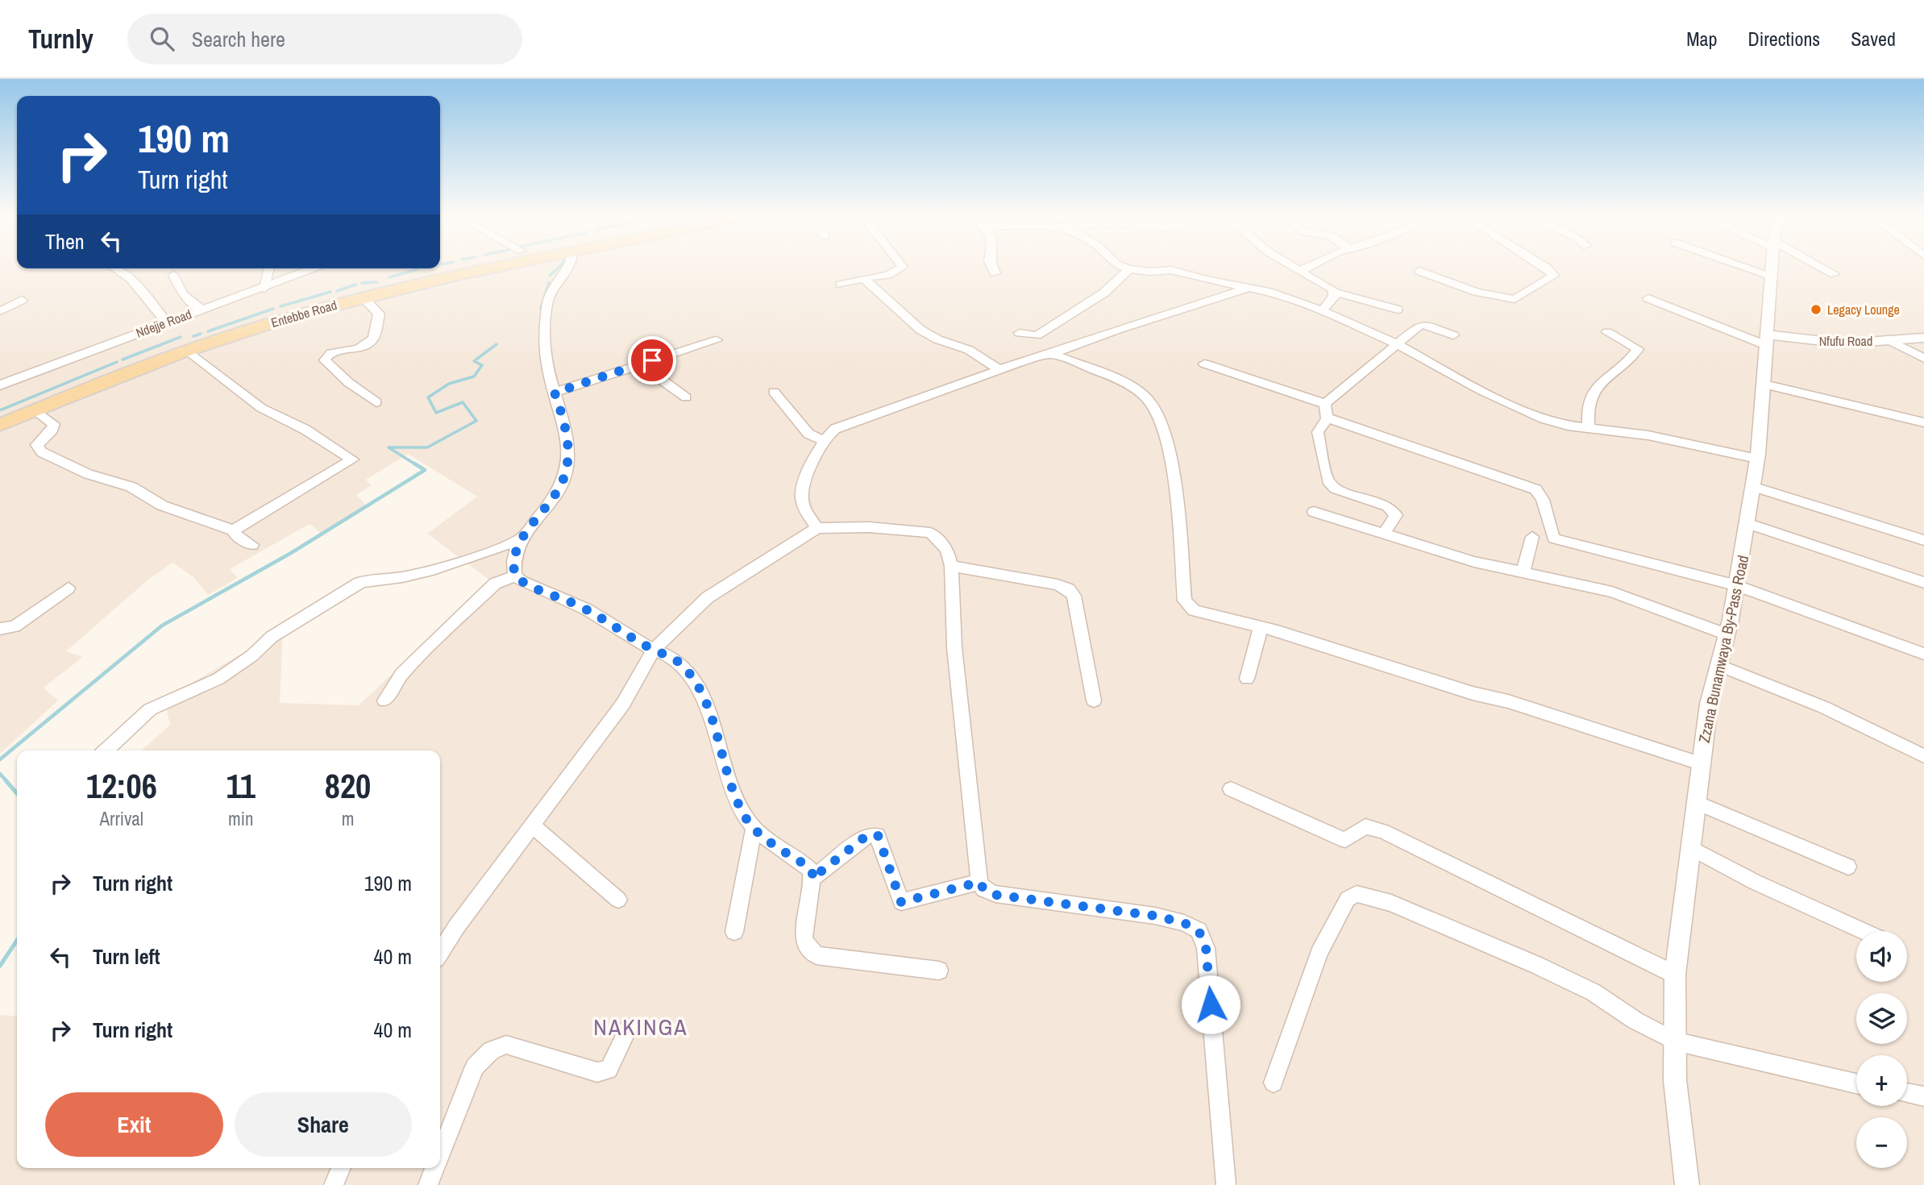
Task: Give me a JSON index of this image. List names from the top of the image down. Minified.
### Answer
{"streets":{"main road":["Entebbe Road"],"street":["Ndejje Road","Nfufu Road","Zzana Bunamwaya By-Pass Road"]},"crossings":[["Nfufu Road","Zzana Bunamwaya By-Pass Road"]],"districts":["NAKINGA"],"places":["Legacy Lounge"],"page":{"header":"Turnly","search":"Search here","nav":["Map","Directions","Saved"],"turn":["190 m","Turn right"],"then":"Then","eta":["12:06","Arrival","11","min","820","m"],"list":[{"name":"Turn right","value":"190 m"},{"name":"Turn left","value":"40 m"},{"name":"Turn right","value":"40 m"}],"map_buttons":["+","−"],"buttons":["Exit","Share"]}}
